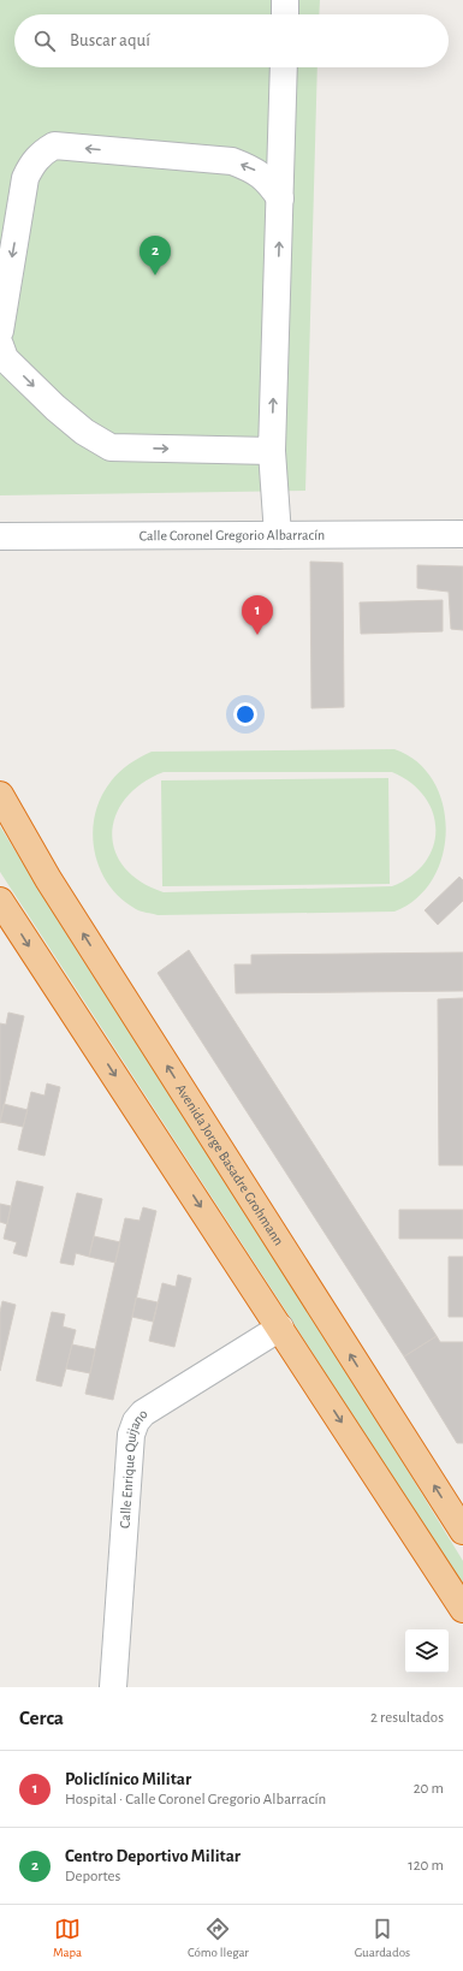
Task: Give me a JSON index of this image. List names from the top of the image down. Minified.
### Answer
{"streets":{"highway":["Avenida Jorge Basadre Grohmann"],"street":["Calle Coronel Gregorio Albarracín","Calle Enrique Quijano"]},"page":{"search":"Buscar aquí","pins":["2","1"],"heading":["Cerca","2 resultados"],"list":[{"mark":"1","name":"Policlínico Militar","note":"Hospital · Calle Coronel Gregorio Albarracín","value":"20 m"},{"mark":"2","name":"Centro Deportivo Militar","note":"Deportes","value":"120 m"}],"nav":["Mapa","Cómo llegar","Guardados"]}}
